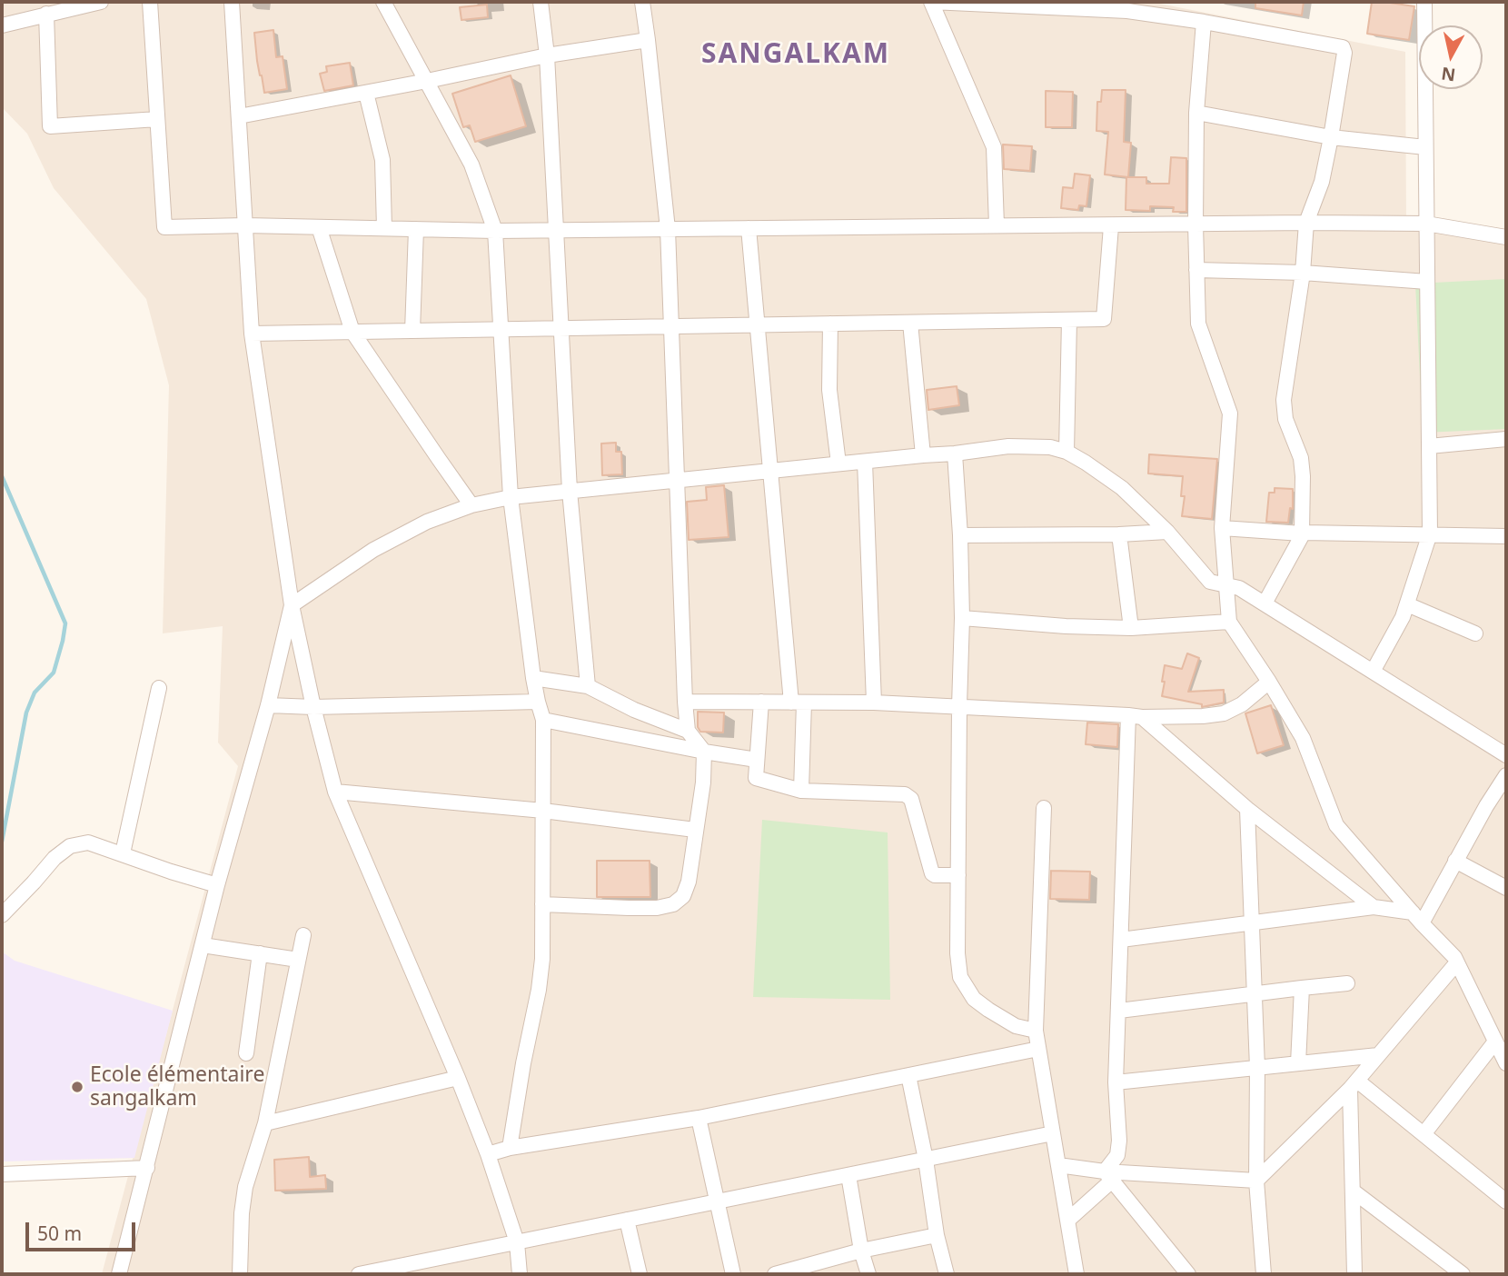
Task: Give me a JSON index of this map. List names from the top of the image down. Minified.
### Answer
{"districts":["SANGALKAM"],"places":["Ecole élémentaire sangalkam"],"scale_bar":"50 m","north":"bottom"}
